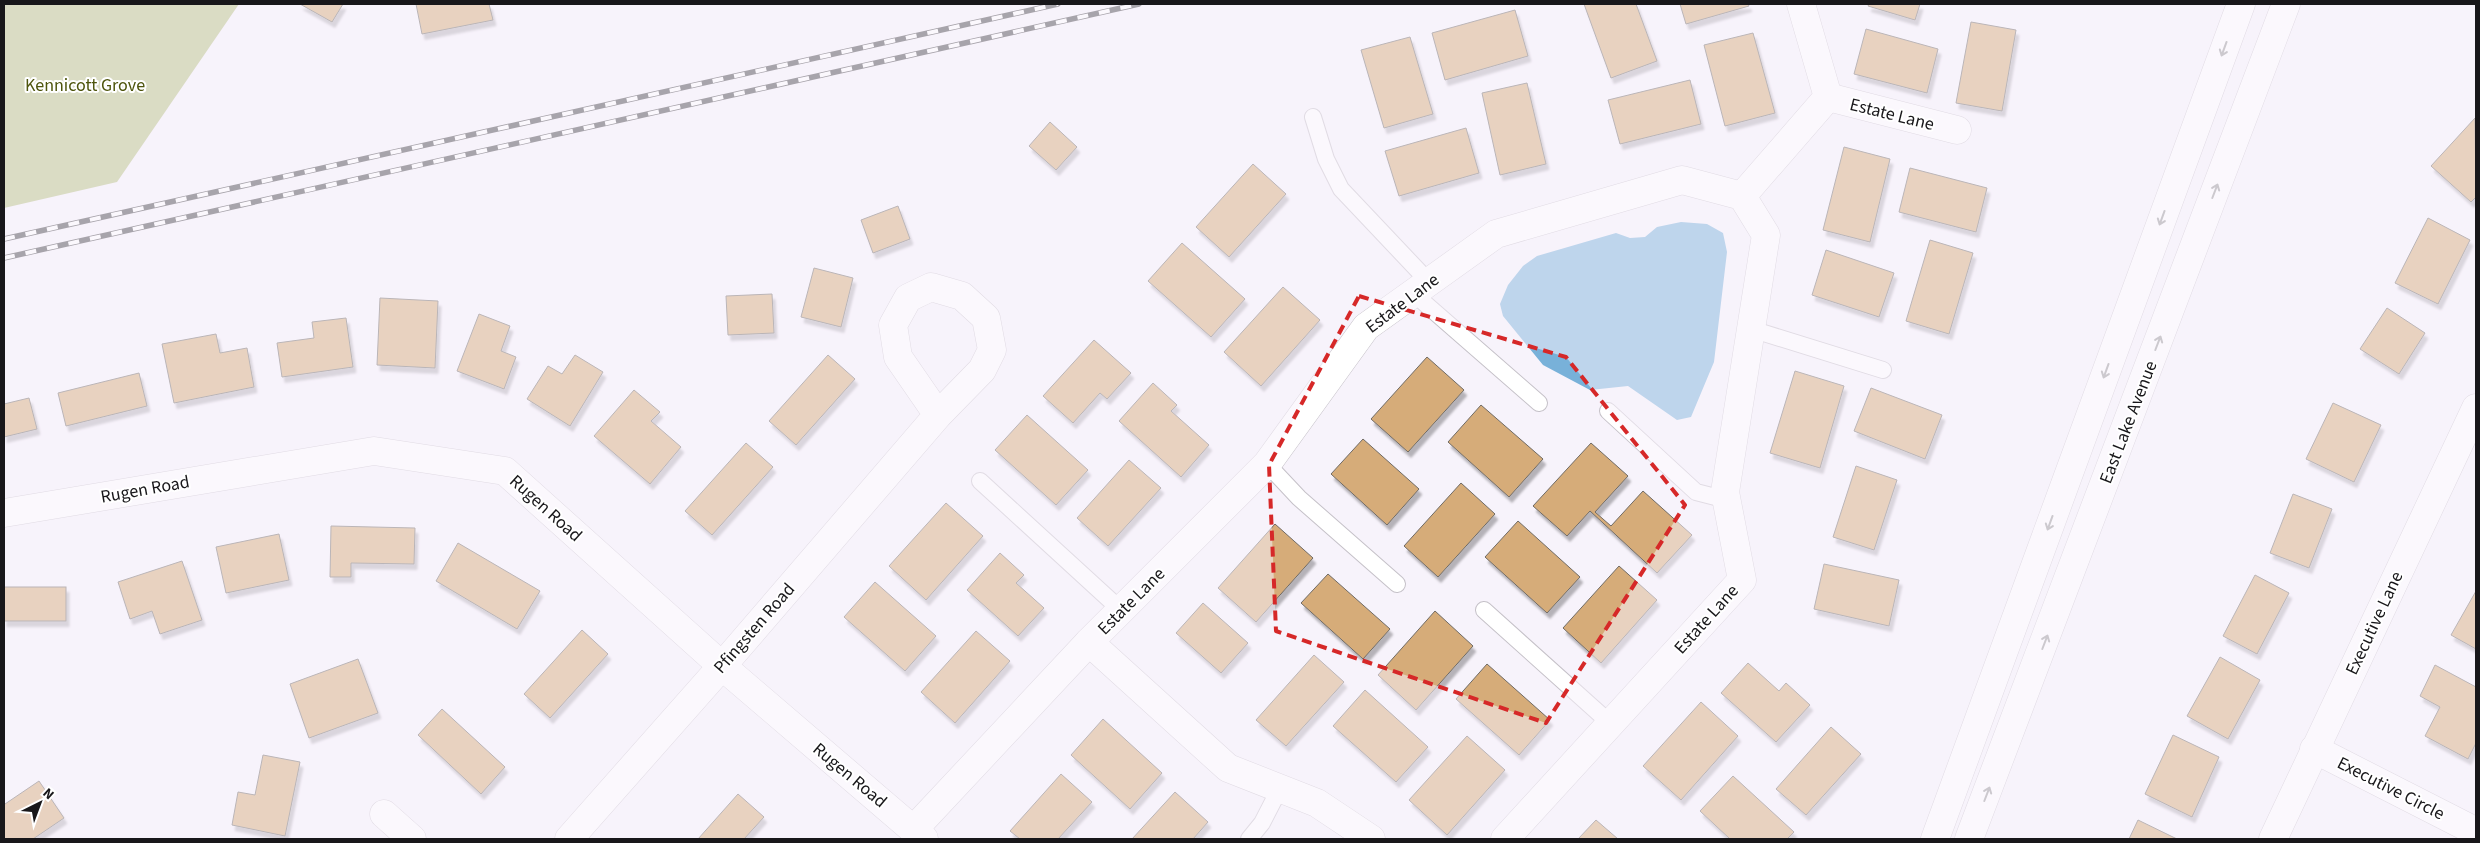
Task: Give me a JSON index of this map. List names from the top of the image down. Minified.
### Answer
{"streets":{"street":["Estate Lane","East Lake Avenue","Rugen Road","Executive Lane","Pfingsten Road","Executive Circle"]},"crossings":[["Estate Lane","Rugen Road"],["Rugen Road","Pfingsten Road"],["Executive Lane","Executive Circle"]],"parks":["Kennicott Grove"],"north":"top right"}
